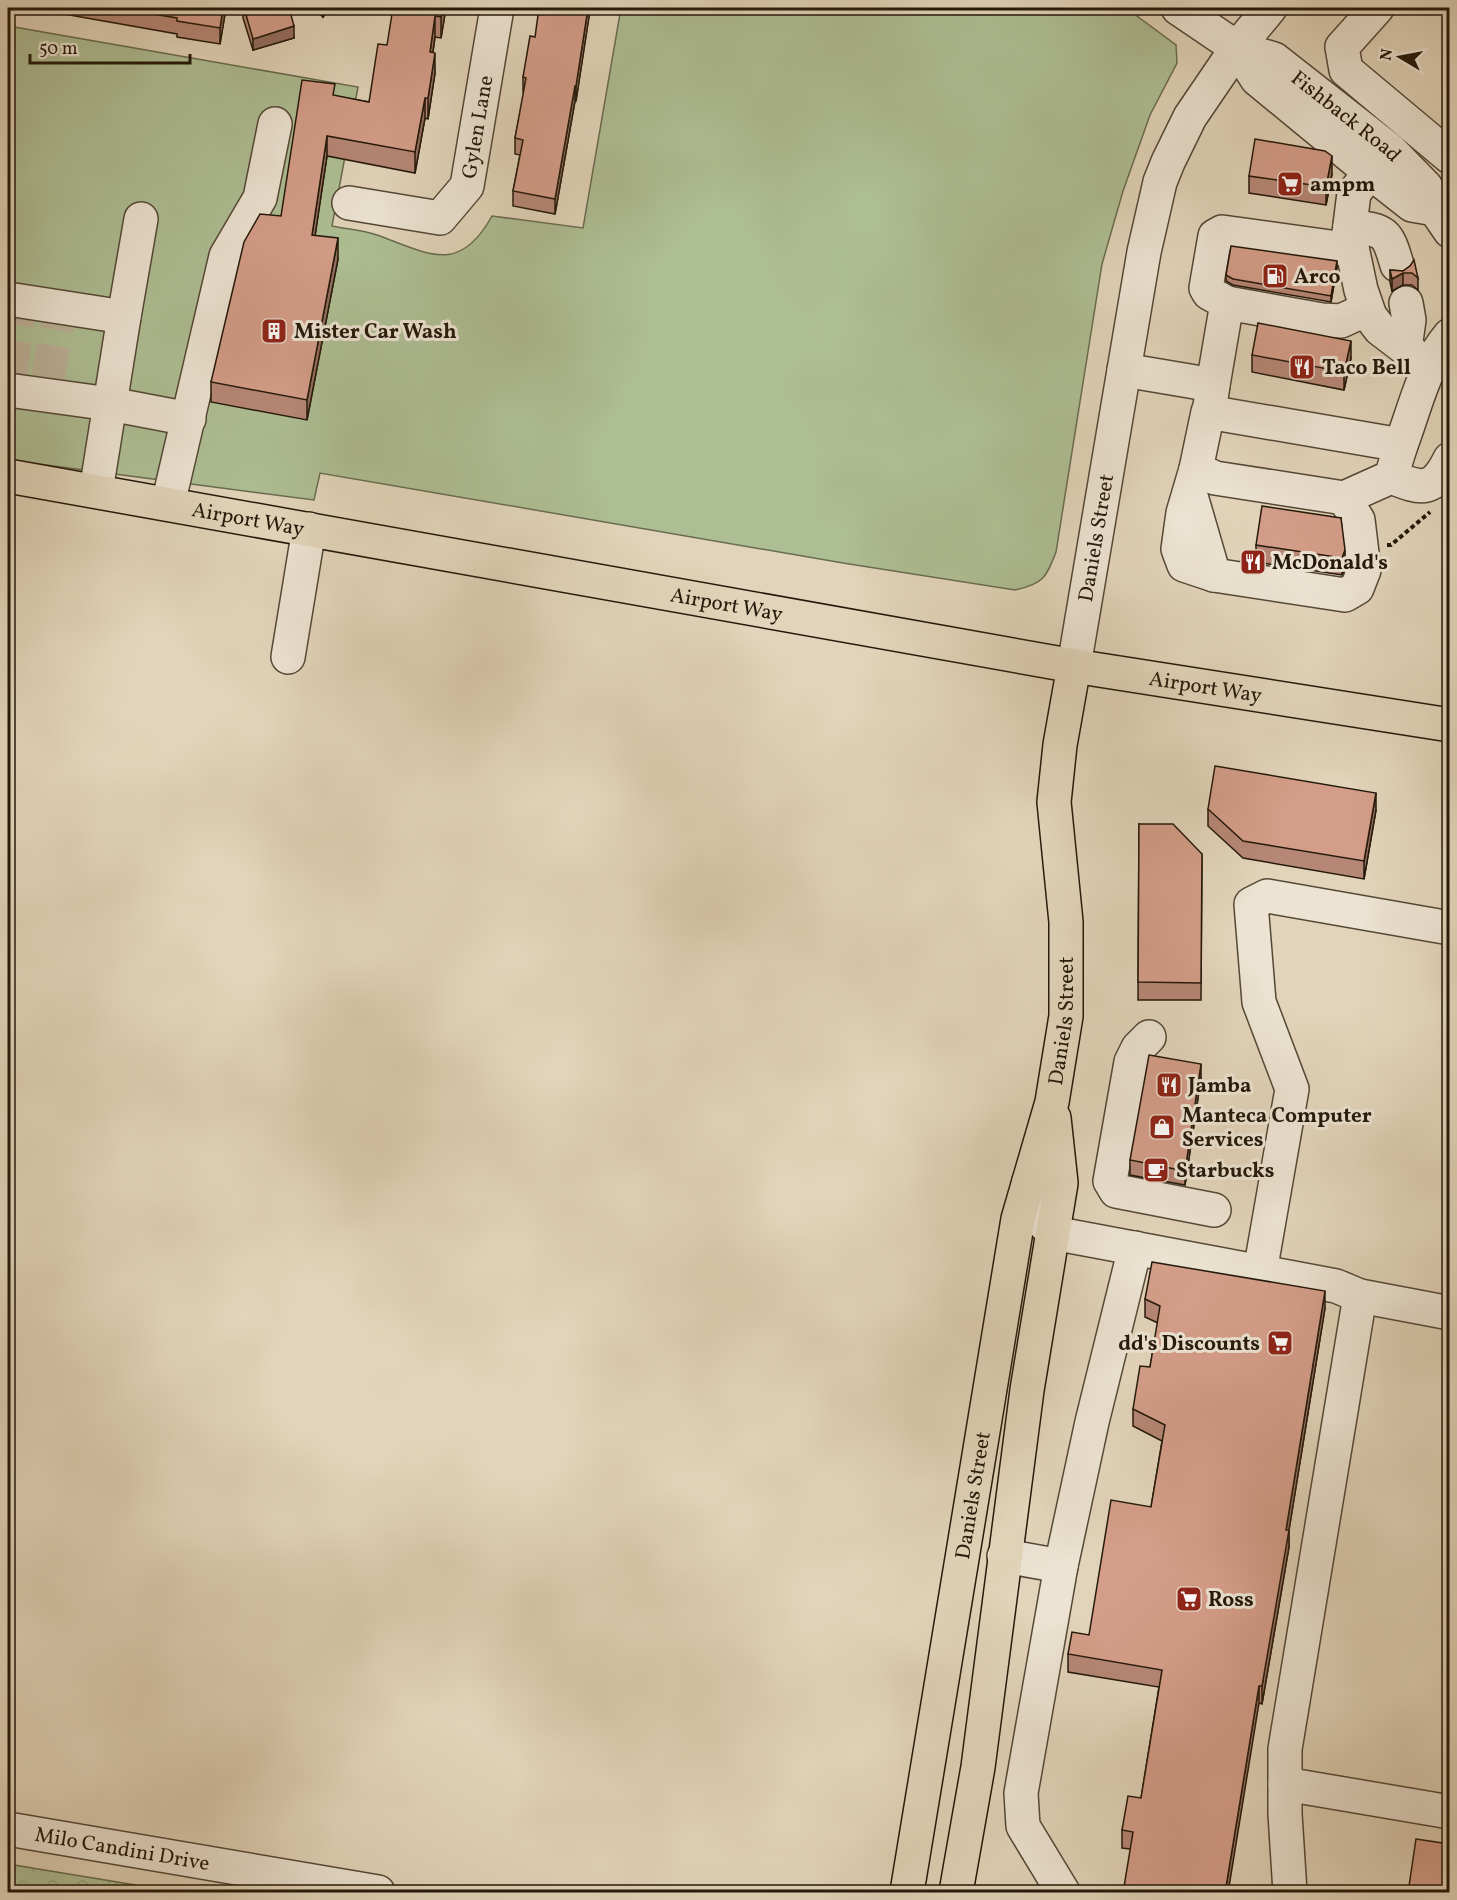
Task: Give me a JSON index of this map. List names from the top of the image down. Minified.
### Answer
{"streets":{"main road":["Airport Way","Daniels Street"],"street":["Fishback Road","Gylen Lane","Milo Candini Drive"]},"crossings":[["Fishback Road","Daniels Street"],["Airport Way","Daniels Street"]],"places":{"supermarket":["ampm","dd's Discounts","Ross"],"fuel station":["Arco"],"building":["Mister Car Wash"],"restaurant":["Taco Bell","McDonald's","Jamba"],"shop":["Manteca Computer Services"],"cafe":["Starbucks"]},"scale_bar":"50 m","north":"left"}
